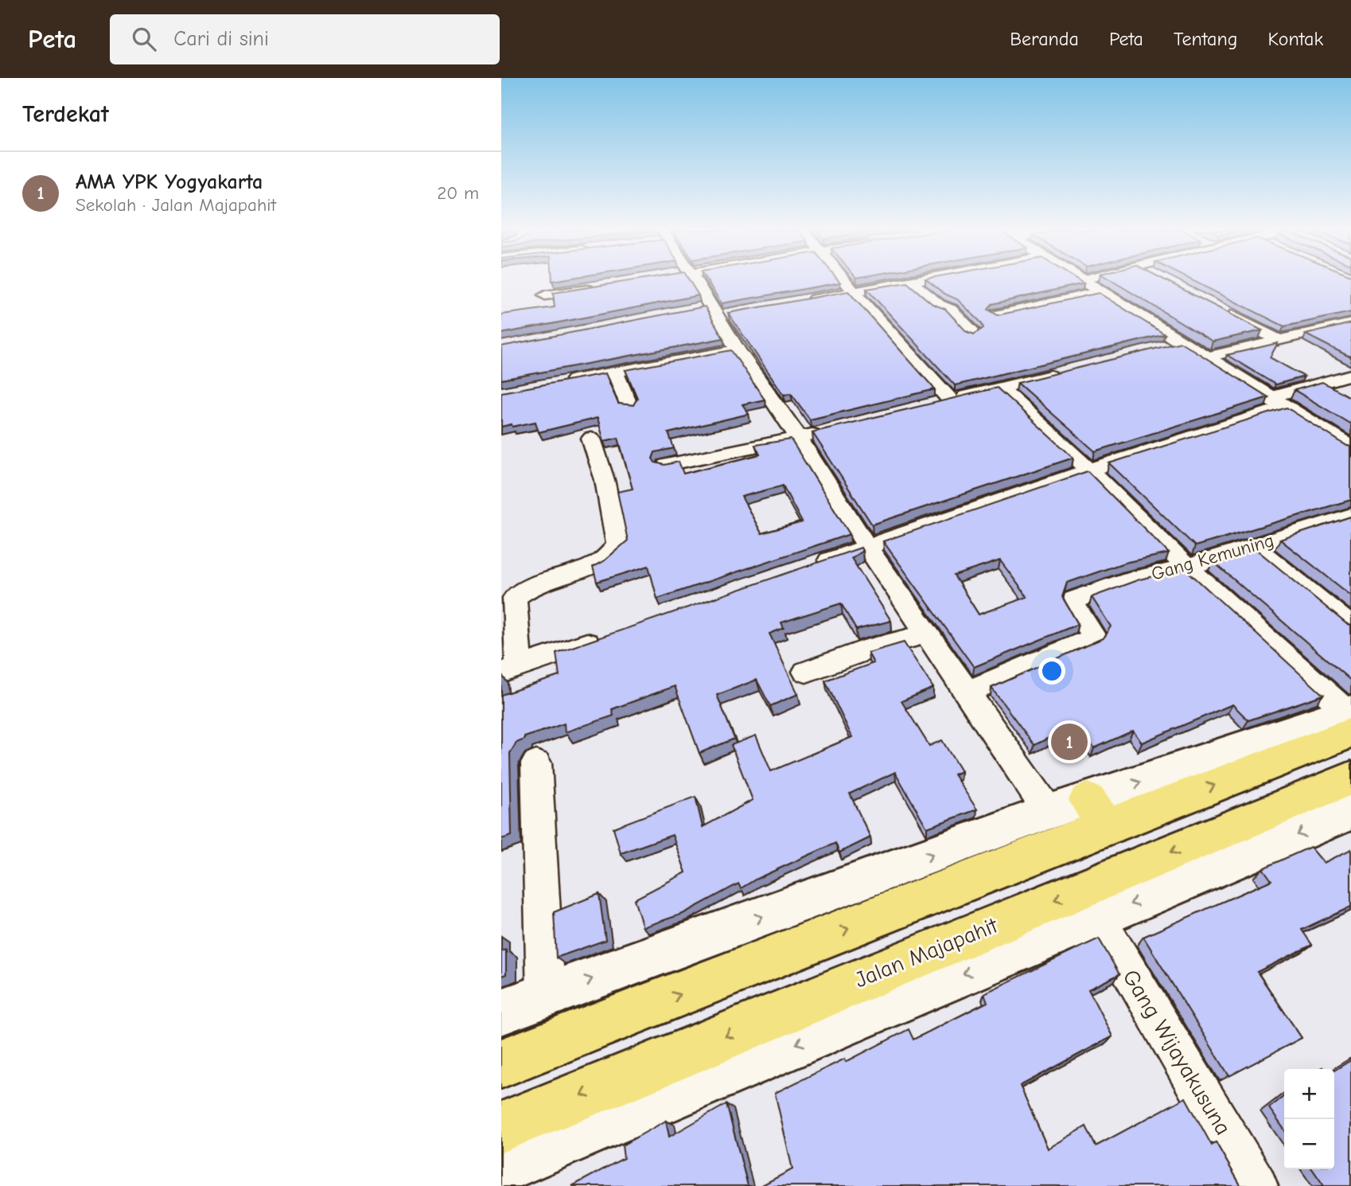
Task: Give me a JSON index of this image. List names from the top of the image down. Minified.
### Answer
{"streets":{"highway":["Jalan Majapahit"],"street":["Gang Kemuning","Gang Wijayakusuna"]},"page":{"header":"Peta","search":"Cari di sini","nav":["Beranda","Peta","Tentang","Kontak"],"heading":"Terdekat","list":[{"mark":"1","name":"AMA YPK Yogyakarta","note":"Sekolah · Jalan Majapahit","value":"20 m"}],"pins":"1","map_buttons":["+","−"]}}
